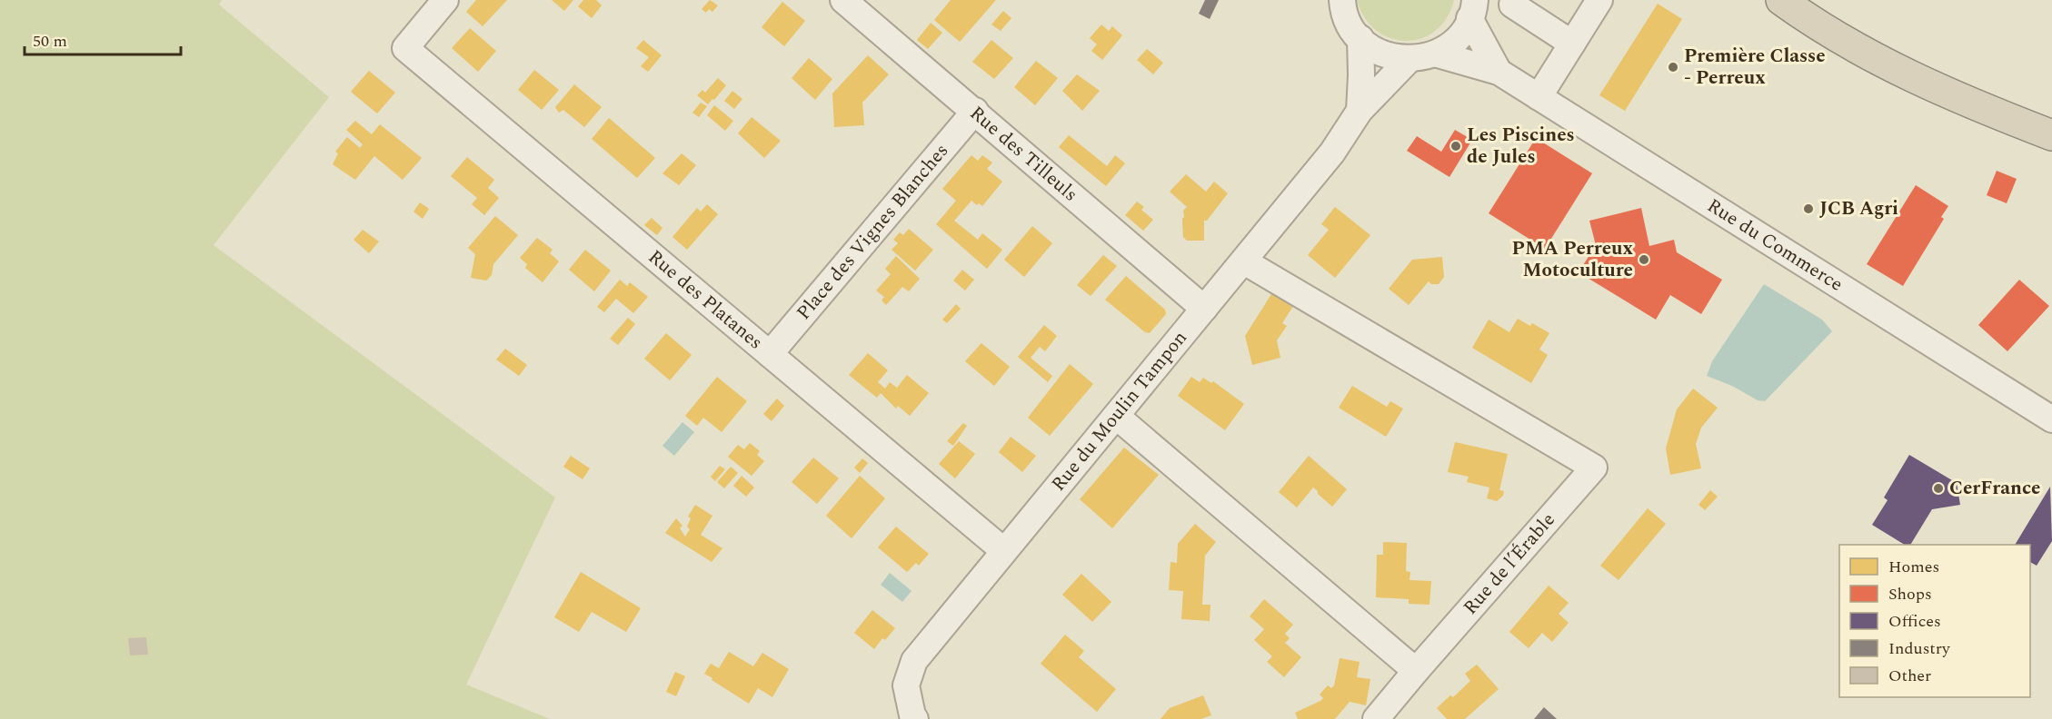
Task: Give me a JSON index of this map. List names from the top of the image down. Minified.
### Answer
{"streets":{"street":["Rue des Tilleuls","Place des Vignes Blanches","Rue du Commerce","Rue des Platanes","Rue du Moulin Tampon","Rue de l’Érable"]},"crossings":[["Rue des Tilleuls","Place des Vignes Blanches"],["Rue des Tilleuls","Rue du Moulin Tampon"],["Place des Vignes Blanches","Rue des Platanes"],["Rue des Platanes","Rue du Moulin Tampon"],["Rue du Moulin Tampon","Rue de l’Érable"]],"places":["Première Classe - Perreux","Les Piscines de Jules","JCB Agri","PMA Perreux Motoculture","CerFrance"],"legend":["Homes","Shops","Offices","Industry","Other"],"scale_bar":"50 m"}
